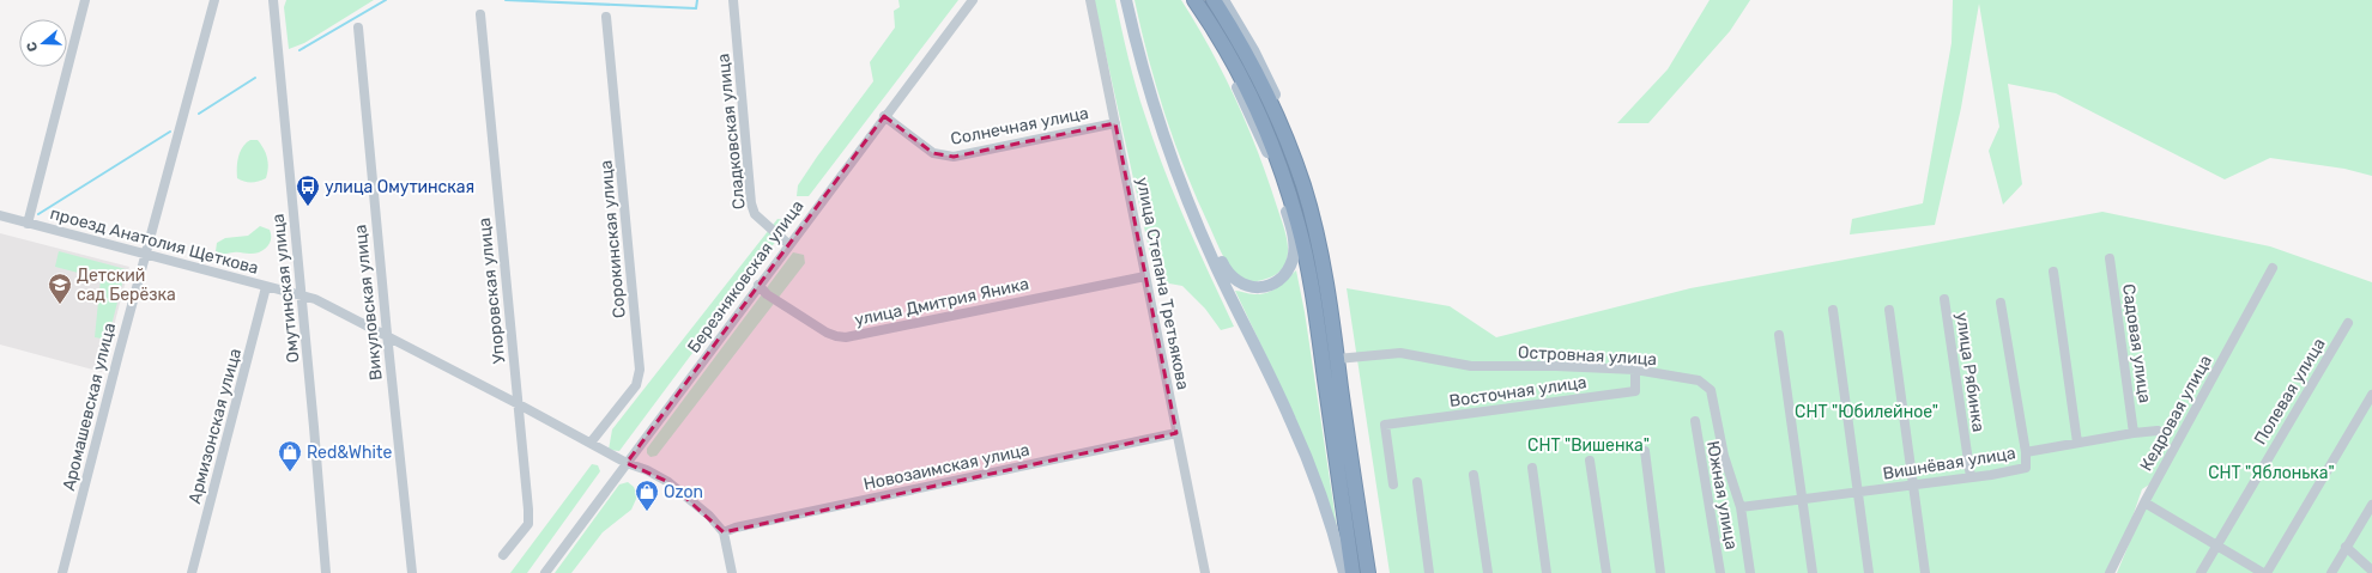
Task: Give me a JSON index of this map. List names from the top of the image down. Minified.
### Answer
{"streets":{"street":["Солнечная улица","Сладковская улица","Сорокинская улица","проезд Анатолия Щеткова","Березняковская улица","улица Степана Третьякова","Омутинская улица","Упоровская улица","улица Дмитрия Яника","Викуловская улица","Садовая улица","Островная улица","улица Рябинка","Восточная улица","Полевая улица","Аромашевская улица","Кедровая улица","Армизонская улица","Вишнёвая улица","Новозаимская улица","Южная улица"]},"crossings":[["Солнечная улица","Березняковская улица"],["Солнечная улица","улица Степана Третьякова"],["Сладковская улица","Березняковская улица"],["Сорокинская улица","проезд Анатолия Щеткова"],["проезд Анатолия Щеткова","Березняковская улица"],["проезд Анатолия Щеткова","Омутинская улица"],["проезд Анатолия Щеткова","Упоровская улица"],["проезд Анатолия Щеткова","Викуловская улица"],["проезд Анатолия Щеткова","Аромашевская улица"],["проезд Анатолия Щеткова","Армизонская улица"],["проезд Анатолия Щеткова","Новозаимская улица"],["Березняковская улица","улица Дмитрия Яника"],["улица Степана Третьякова","улица Дмитрия Яника"],["улица Степана Третьякова","Новозаимская улица"],["Островная улица","Восточная улица"],["Островная улица","Вишнёвая улица"],["улица Рябинка","Вишнёвая улица"]],"parks":["СНТ \"Юбилейное\"","СНТ \"Вишенка\"","СНТ \"Яблонька\""],"places":{"bus stop":["улица Омутинская"],"school or university":["Детский сад Берёзка"],"shop":["Red&White","Ozon"]},"north":"left"}
